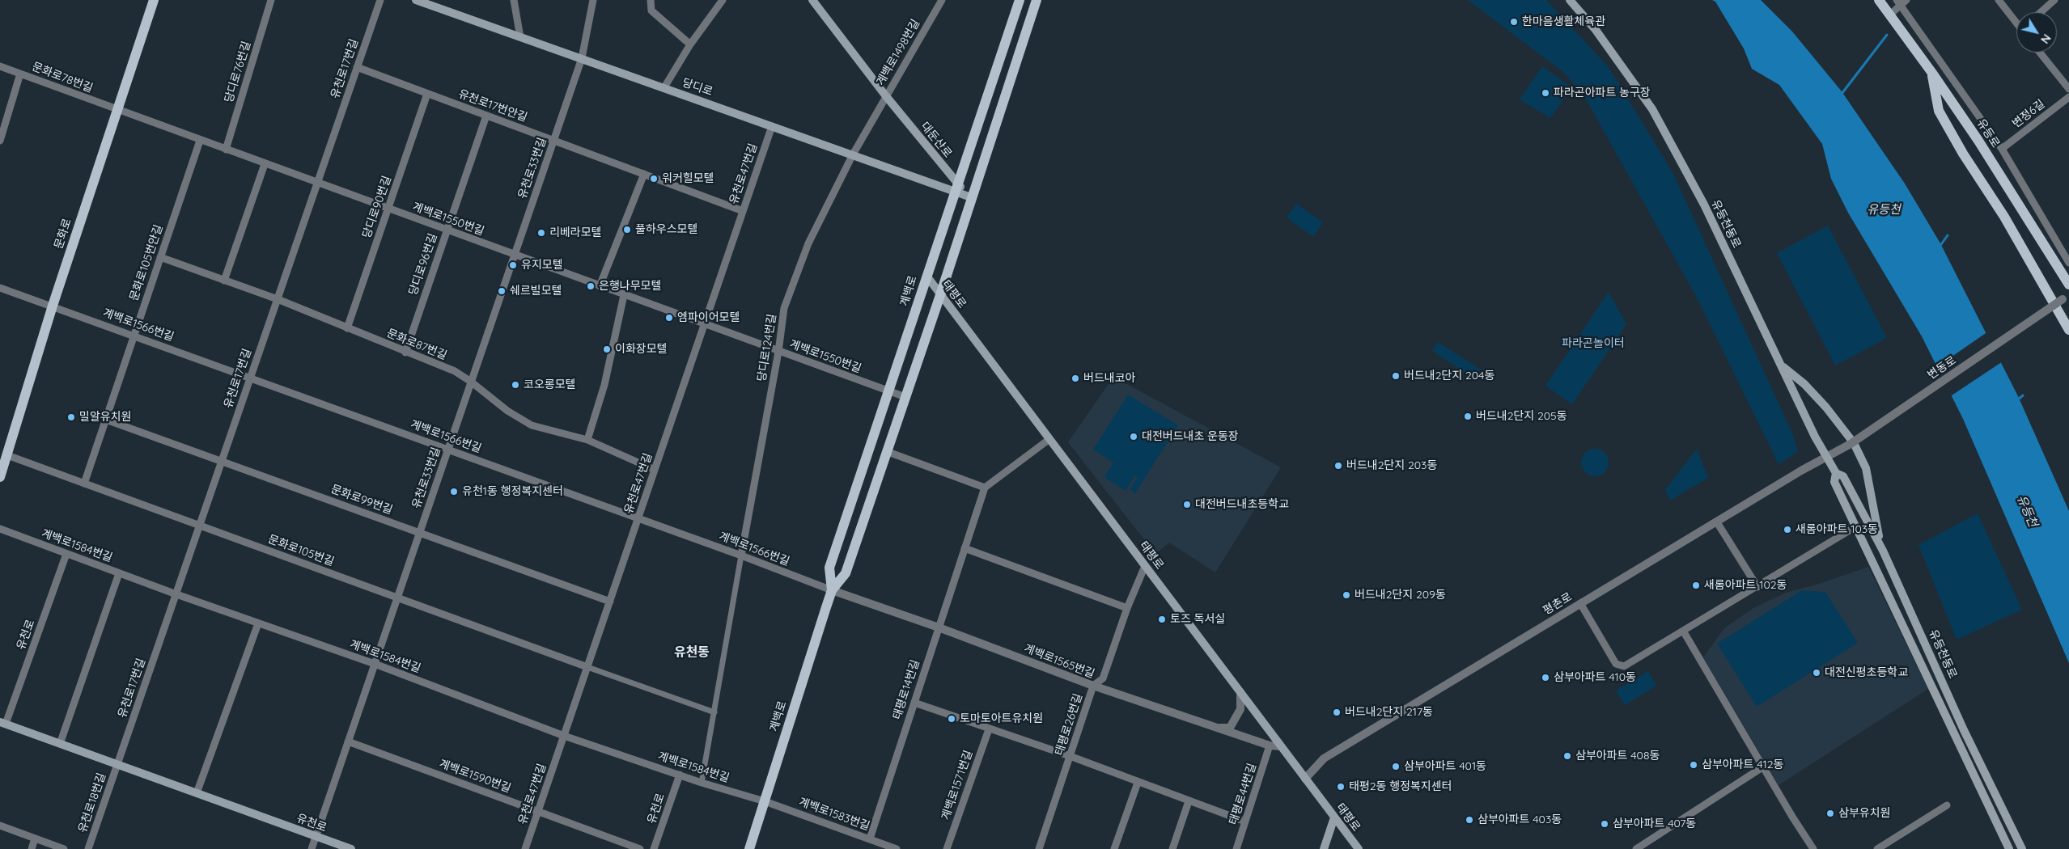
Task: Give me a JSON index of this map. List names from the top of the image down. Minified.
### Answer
{"streets":{"main road":["당디로","유등로","대둔산로","유등천동로","문화로","계백로","태평로","유천로"],"street":["계백로1498번길","유천로17번길","당디로76번길","문화로78번길","유천로17번안길","변정6길","유천로33번길","유천로47번길","당디로90번길","계백로1550번길","문화로105번안길","당디로96번길","계백로1566번길","문화로87번길","당디로124번길","변동로","문화로99번길","계백로1584번길","문화로105번길","평촌로","계백로1565번길","태평로14번길","태평로26번길","계백로1590번길","계백로1571번길","태평로44번길","유천로18번길","계백로1583번길"]},"crossings":[["계백로1498번길","대둔산로"],["유천로17번길","유천로17번안길"],["유천로17번길","계백로1550번길"],["유천로17번길","계백로1566번길"],["유천로17번길","문화로87번길"],["유천로17번길","문화로99번길"],["유천로17번길","계백로1584번길"],["유천로17번길","문화로105번길"],["유천로17번길","유천로"],["유천로17번길","유천로18번길"],["당디로76번길","계백로1550번길"],["문화로78번길","계백로1550번길"],["문화로78번길","문화로"],["당디로","대둔산로"],["당디로","유천로33번길"],["당디로","유천로47번길"],["당디로","계백로"],["당디로","당디로124번길"],["유천로17번안길","유천로33번길"],["유천로17번안길","유천로47번길"],["유천로17번안길","당디로90번길"],["유천로17번안길","당디로96번길"],["대둔산로","계백로"],["유천로33번길","계백로1550번길"],["유천로33번길","계백로1566번길"],["유천로33번길","문화로87번길"],["유천로33번길","문화로99번길"],["유천로33번길","계백로1584번길"],["유천로33번길","문화로105번길"],["유천로33번길","유천로"],["유천로33번길","계백로1590번길"],["유천로47번길","계백로1550번길"],["유천로47번길","계백로1566번길"],["유천로47번길","문화로87번길"],["유천로47번길","문화로99번길"],["유천로47번길","계백로1584번길"],["유천로47번길","문화로105번길"],["유천로47번길","계백로1590번길"],["당디로90번길","계백로1550번길"],["당디로90번길","문화로87번길"],["계백로1550번길","문화로"],["계백로1550번길","문화로105번안길"],["계백로1550번길","당디로96번길"],["계백로1550번길","계백로"],["계백로1550번길","당디로124번길"],["유등천동로","변동로"],["유등천동로","평촌로"],["문화로","계백로1566번길"],["문화로","문화로105번길"],["문화로105번안길","계백로1566번길"],["문화로105번안길","문화로87번길"],["문화로105번안길","문화로99번길"],["문화로105번안길","문화로105번길"],["당디로96번길","문화로87번길"],["계백로","태평로"],["계백로","계백로1566번길"],["계백로","계백로1584번길"],["계백로","계백로1565번길"],["계백로","계백로1583번길"],["태평로","평촌로"],["태평로","계백로1565번길"],["태평로","태평로26번길"],["계백로1566번길","당디로124번길"],["계백로1566번길","계백로1565번길"],["변동로","평촌로"],["계백로1584번길","유천로"],["계백로1584번길","계백로1583번길"],["유천로","유천로18번길"],["계백로1565번길","태평로14번길"],["계백로1565번길","태평로26번길"],["계백로1565번길","태평로44번길"],["태평로14번길","계백로1583번길"]],"districts":["유천동"],"water":["유등천"],"parks":["파라곤놀이터"],"places":["한마음생활체육관","파라곤아파트 농구장","워커힐모텔","풀하우스모텔","리베라모텔","유지모텔","은행나무모텔","쉐르빌모텔","엠파이어모텔","이화장모텔","버드내2단지 204동","버드내코아","코오롱모텔","버드내2단지 205동","밀알유치원","대전버드내초 운동장","버드내2단지 203동","유천1동 행정복지센터","대전버드내초등학교","새롬아파트 103동","새롬아파트 102동","버드내2단지 209동","토즈 독서실","대전신평초등학교","삼부아파트 410동","버드내2단지 217동","토마토아트유치원","삼부아파트 408동","삼부아파트 412동","삼부아파트 401동","태평2동 행정복지센터","삼부유치원","삼부아파트 403동","삼부아파트 407동"],"north":"bottom right"}
